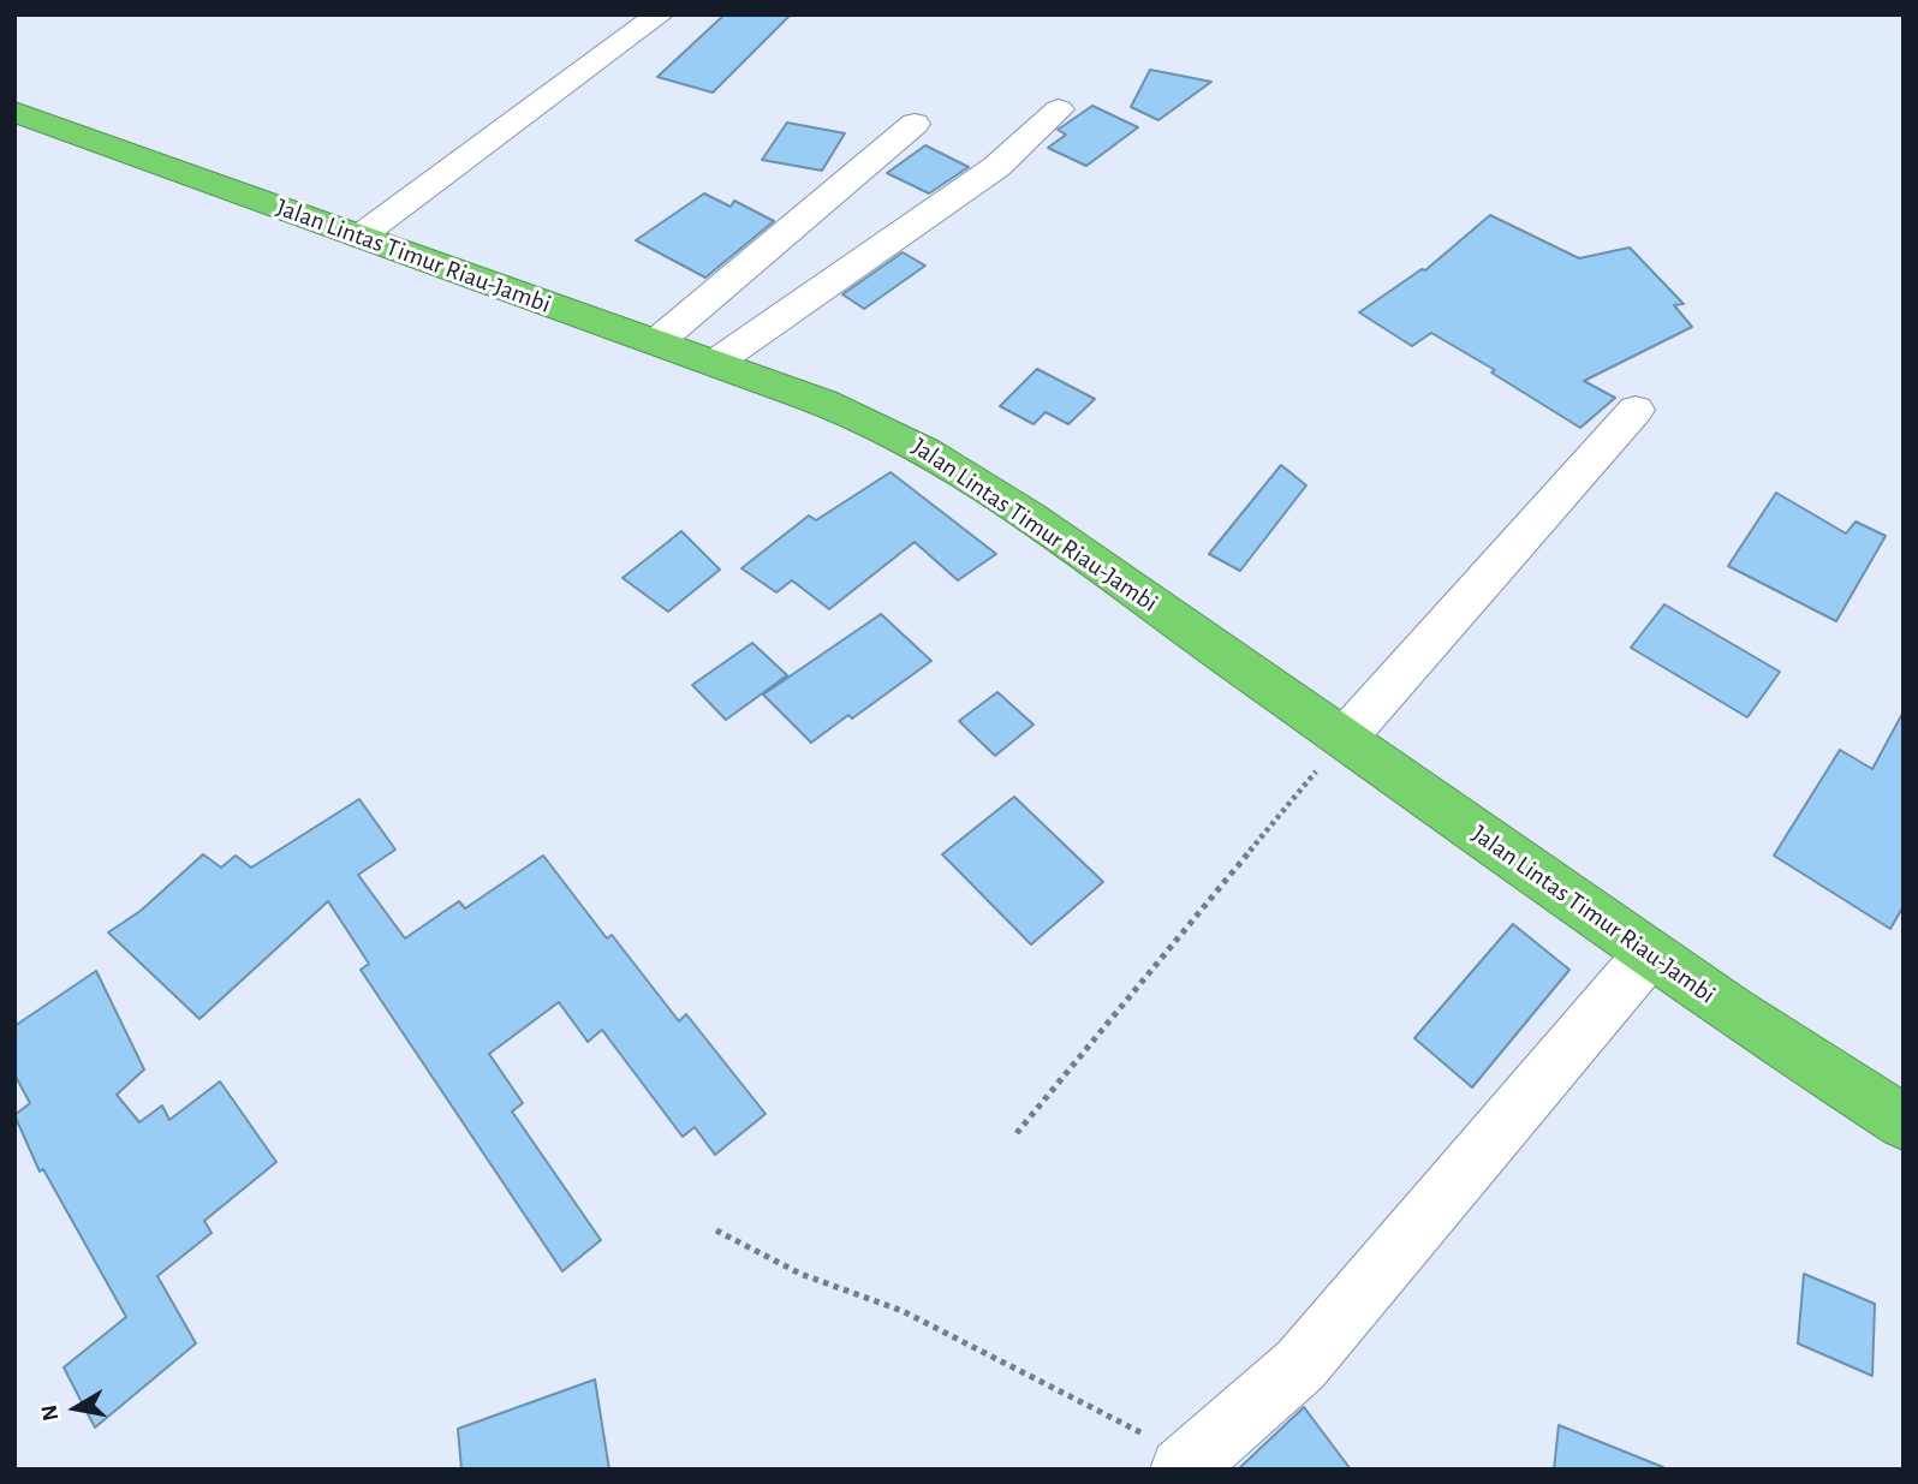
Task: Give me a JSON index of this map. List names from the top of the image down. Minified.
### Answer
{"streets":{"highway":["Jalan Lintas Timur Riau-Jambi"]},"north":"left"}
